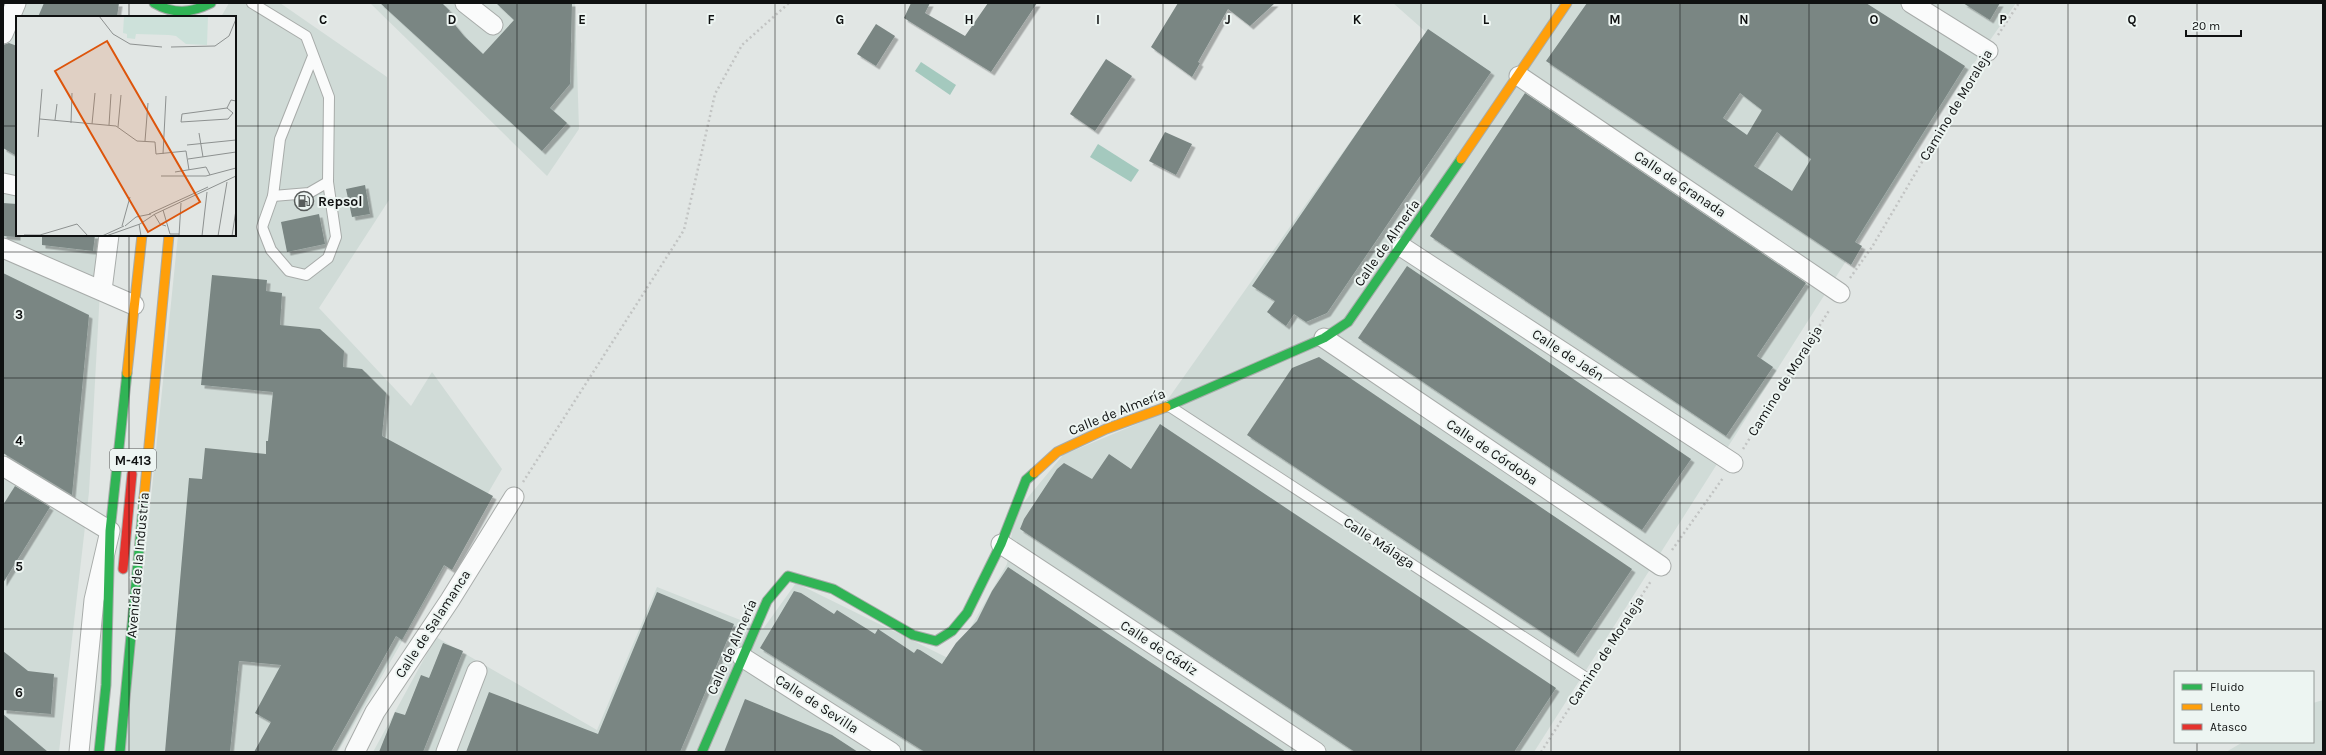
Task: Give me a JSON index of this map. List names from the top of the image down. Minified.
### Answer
{"streets":{"street":["Calle de Granada","Calle de Almería","Calle de Jaén","Calle de Córdoba","M-413","Avenida de la Industria","Calle de Salamanca","Calle de Cádiz","Calle de Sevilla"],"lane":["Calle Málaga"],"path":["Camino de Moraleja"]},"crossings":[["Camino de Moraleja","Calle de Granada"],["Camino de Moraleja","Calle de Jaén"],["Camino de Moraleja","Calle de Córdoba"],["Camino de Moraleja","Calle Málaga"],["Calle de Granada","Calle de Almería"],["Calle de Almería","Calle de Jaén"],["Calle de Almería","Calle de Córdoba"],["Calle de Almería","Calle Málaga"],["Calle de Almería","Calle de Cádiz"],["Calle de Almería","Calle de Sevilla"]],"places":{"fuel station":["Repsol"]},"legend":["Fluido","Lento","Atasco"],"scale_bar":"20 m","grid":{"columns":["C","D","E","F","G","H","I","J","K","L","M","N","O","P","Q"],"rows":["3","4","5","6"]}}
